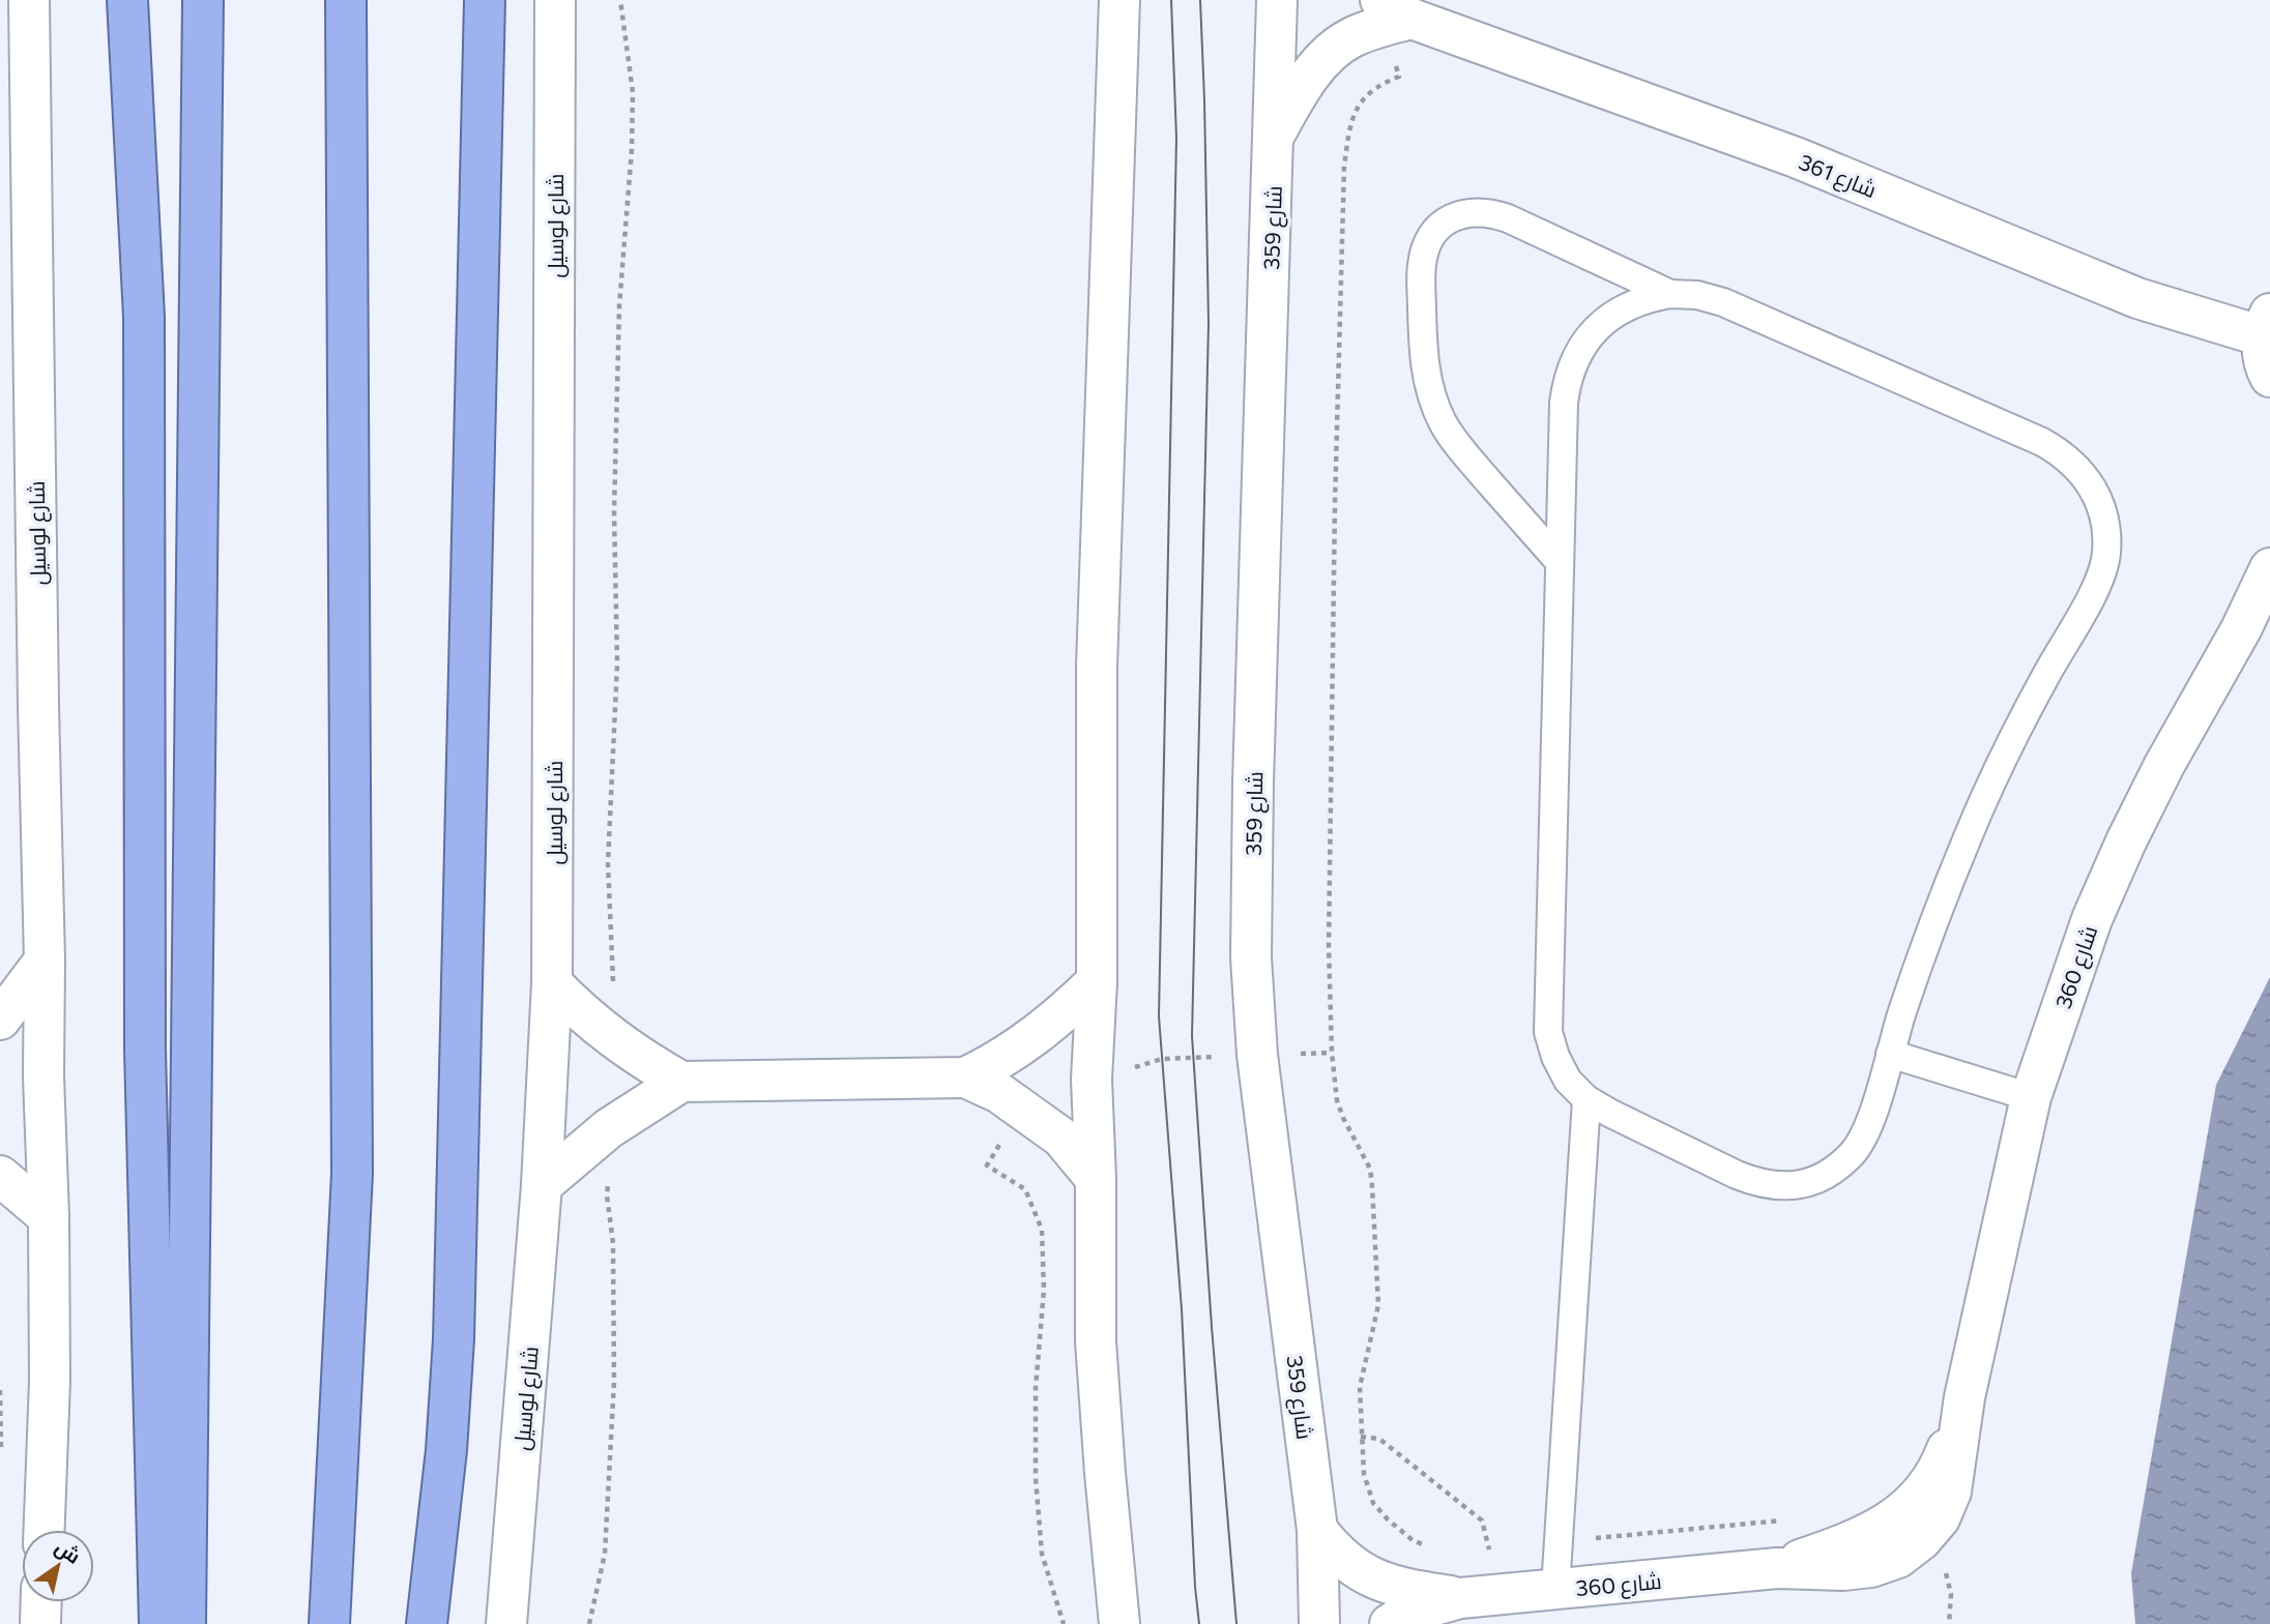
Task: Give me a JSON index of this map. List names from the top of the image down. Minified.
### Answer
{"streets":{"street":["شارع 361","شارع لوسيل","شارع 359","شارع 360"]},"crossings":[["شارع 361","شارع 359"],["شارع 359","شارع 360"]],"north":"top right"}
